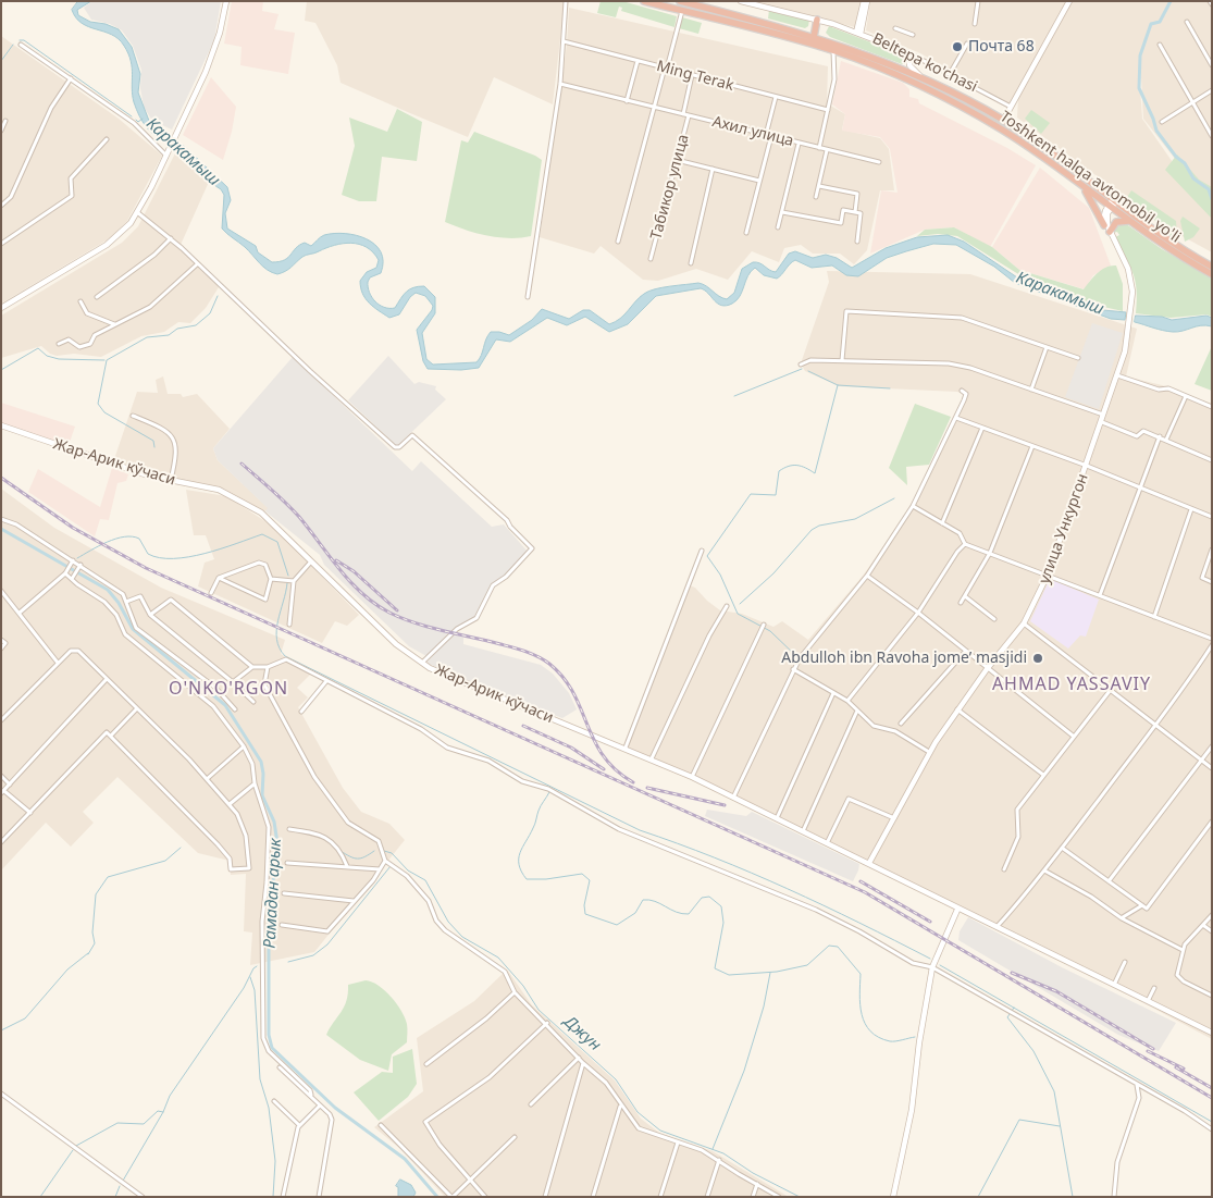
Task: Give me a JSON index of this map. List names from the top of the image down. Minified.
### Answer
{"streets":{"highway":["Toshkent halqa avtomobil yo'li"],"main road":["Beltepa ko'chasi","Жар-Арик кўчаси","улица Ункургон"],"street":["Ming Terak","Ахил улица","Табикор улица"]},"crossings":[["Ахил улица","Табикор улица"],["Жар-Арик кўчаси","улица Ункургон"]],"districts":["AHMAD YASSAVIY","O'NKO'RGON"],"water":["Каракамыш","Рамадан арык","Джун"],"places":["Почта 68","Abdulloh ibn Ravoha jome’ masjidi"]}
